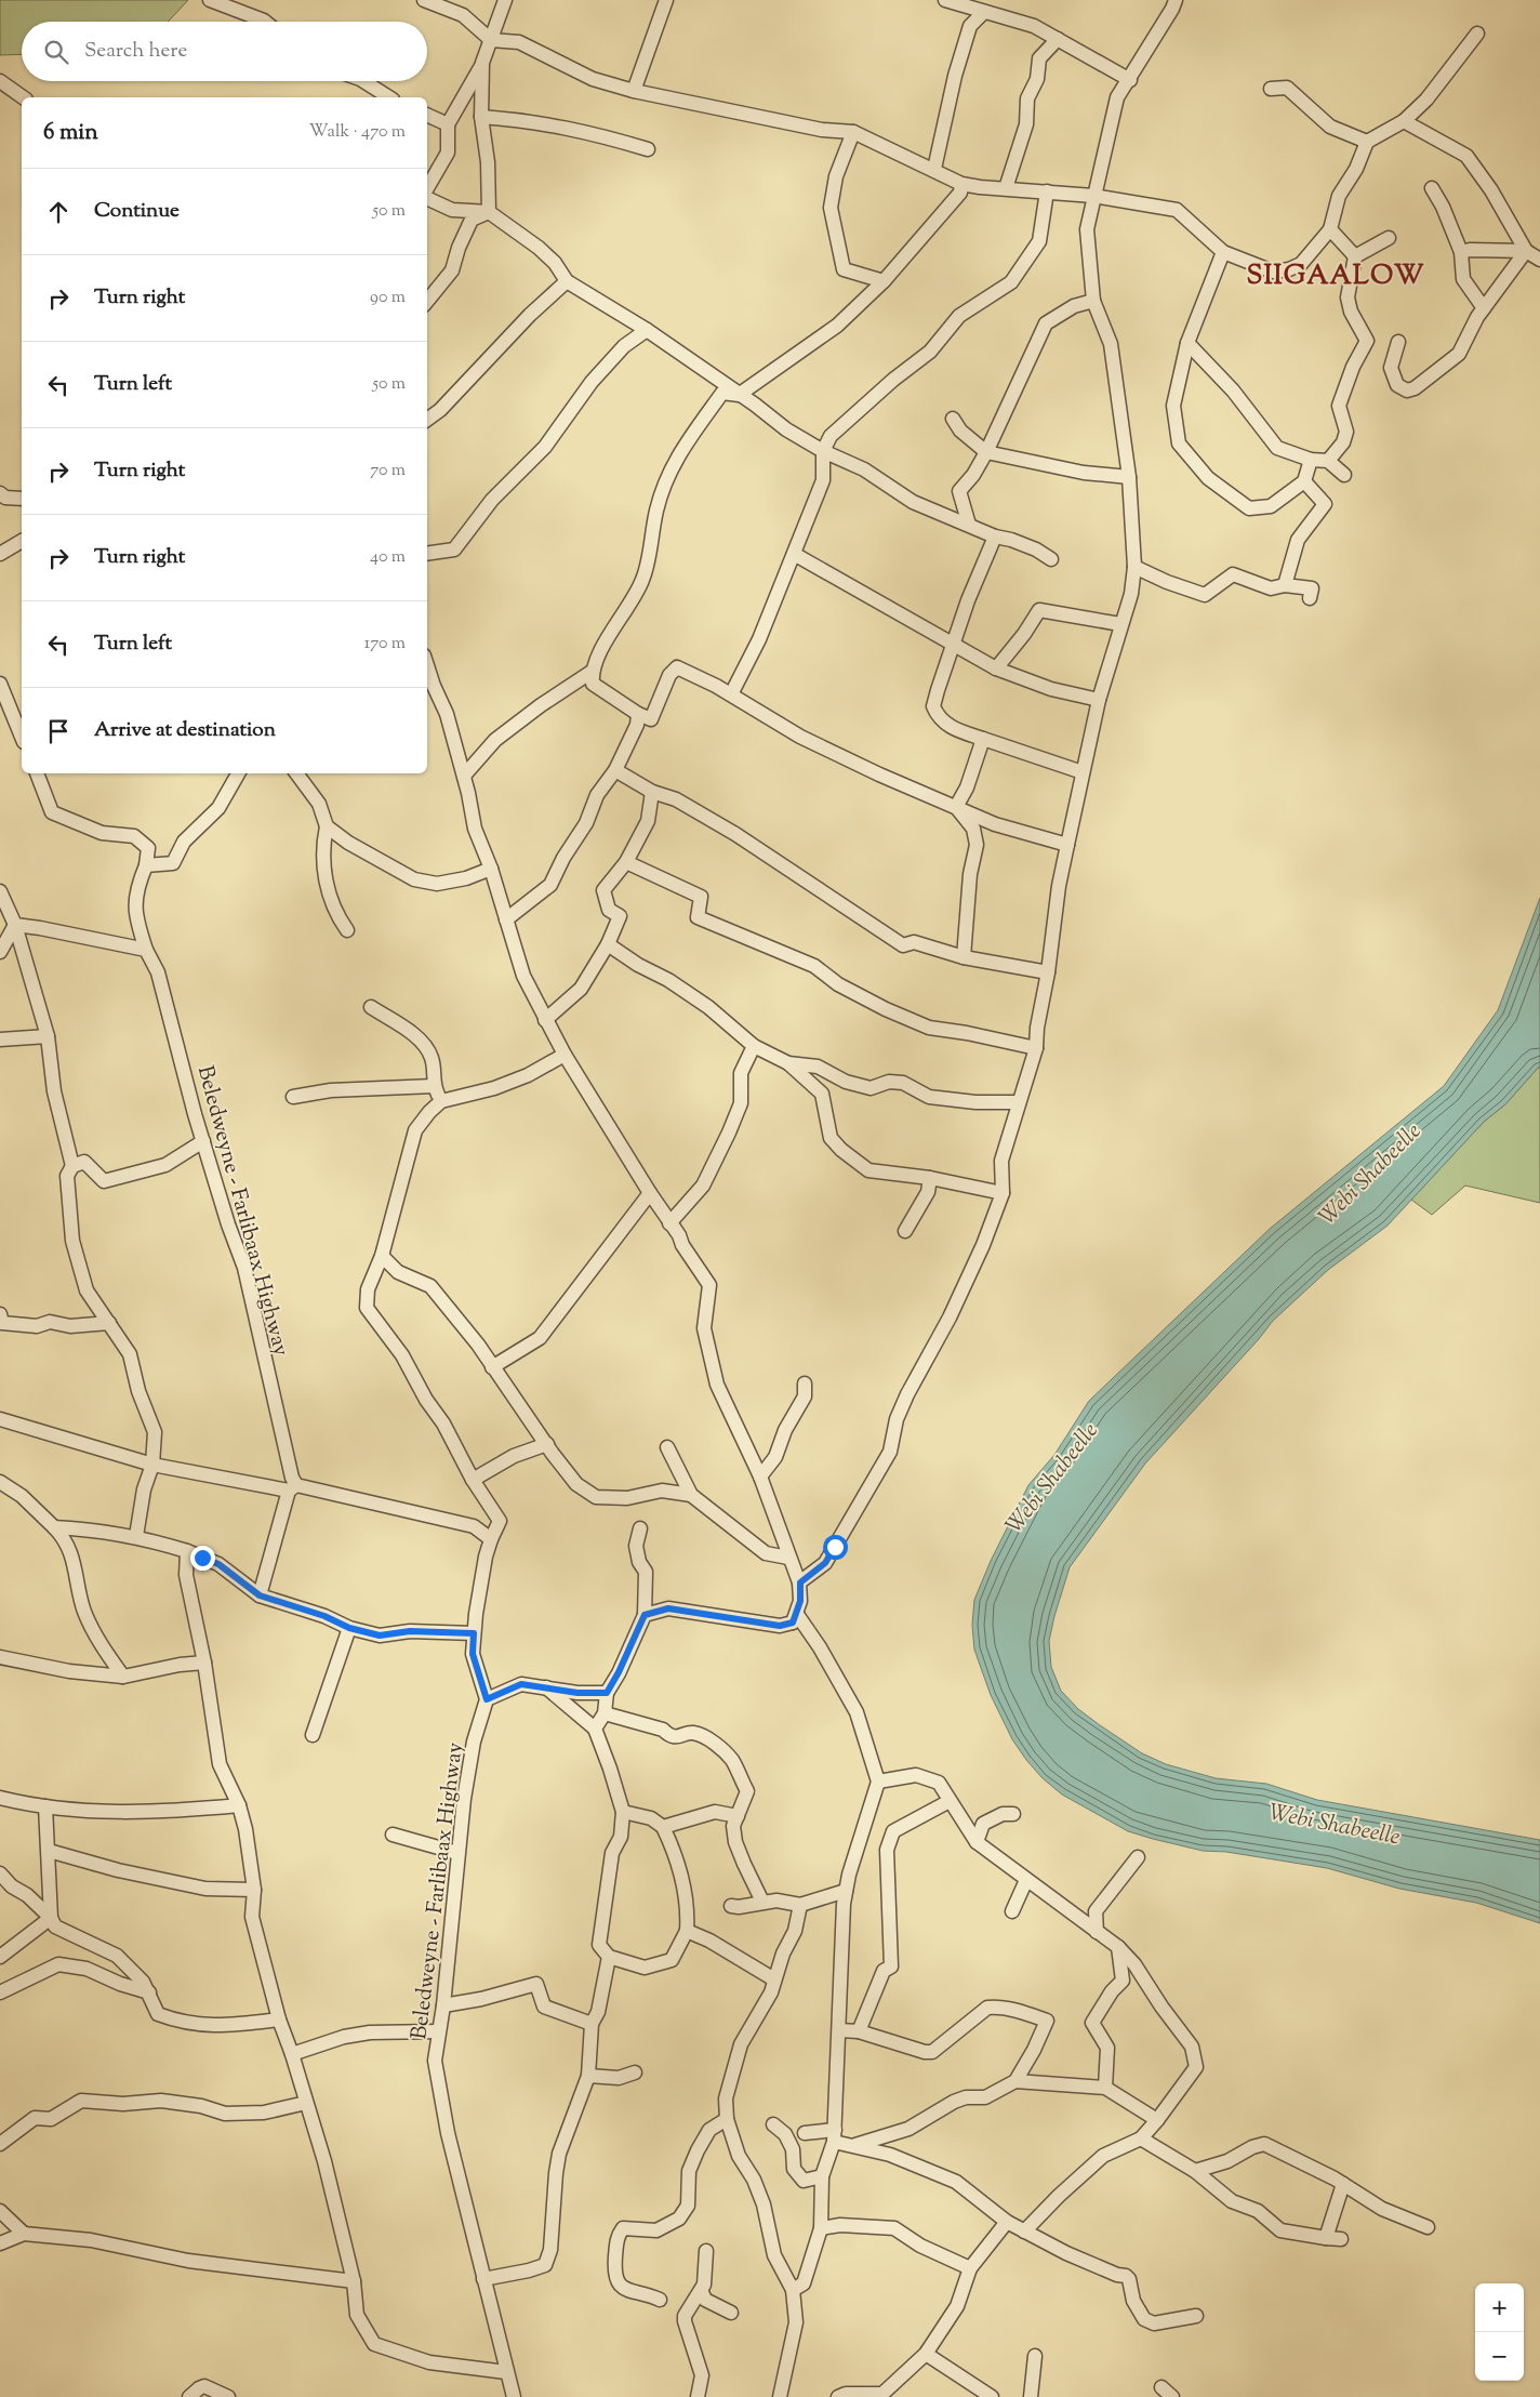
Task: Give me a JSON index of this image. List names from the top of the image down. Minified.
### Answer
{"streets":{"street":["Beledweyne - Farlibaax Highway"]},"districts":["SIIGAALOW"],"water":["Webi Shabeelle"],"page":{"search":"Search here","heading":["6 min","Walk · 470 m"],"list":[["Continue","50 m"],["Turn right","90 m"],["Turn left","50 m"],["Turn right","70 m"],["Turn right","40 m"],["Turn left","170 m"],"Arrive at destination"],"map_buttons":["+","−"]}}
